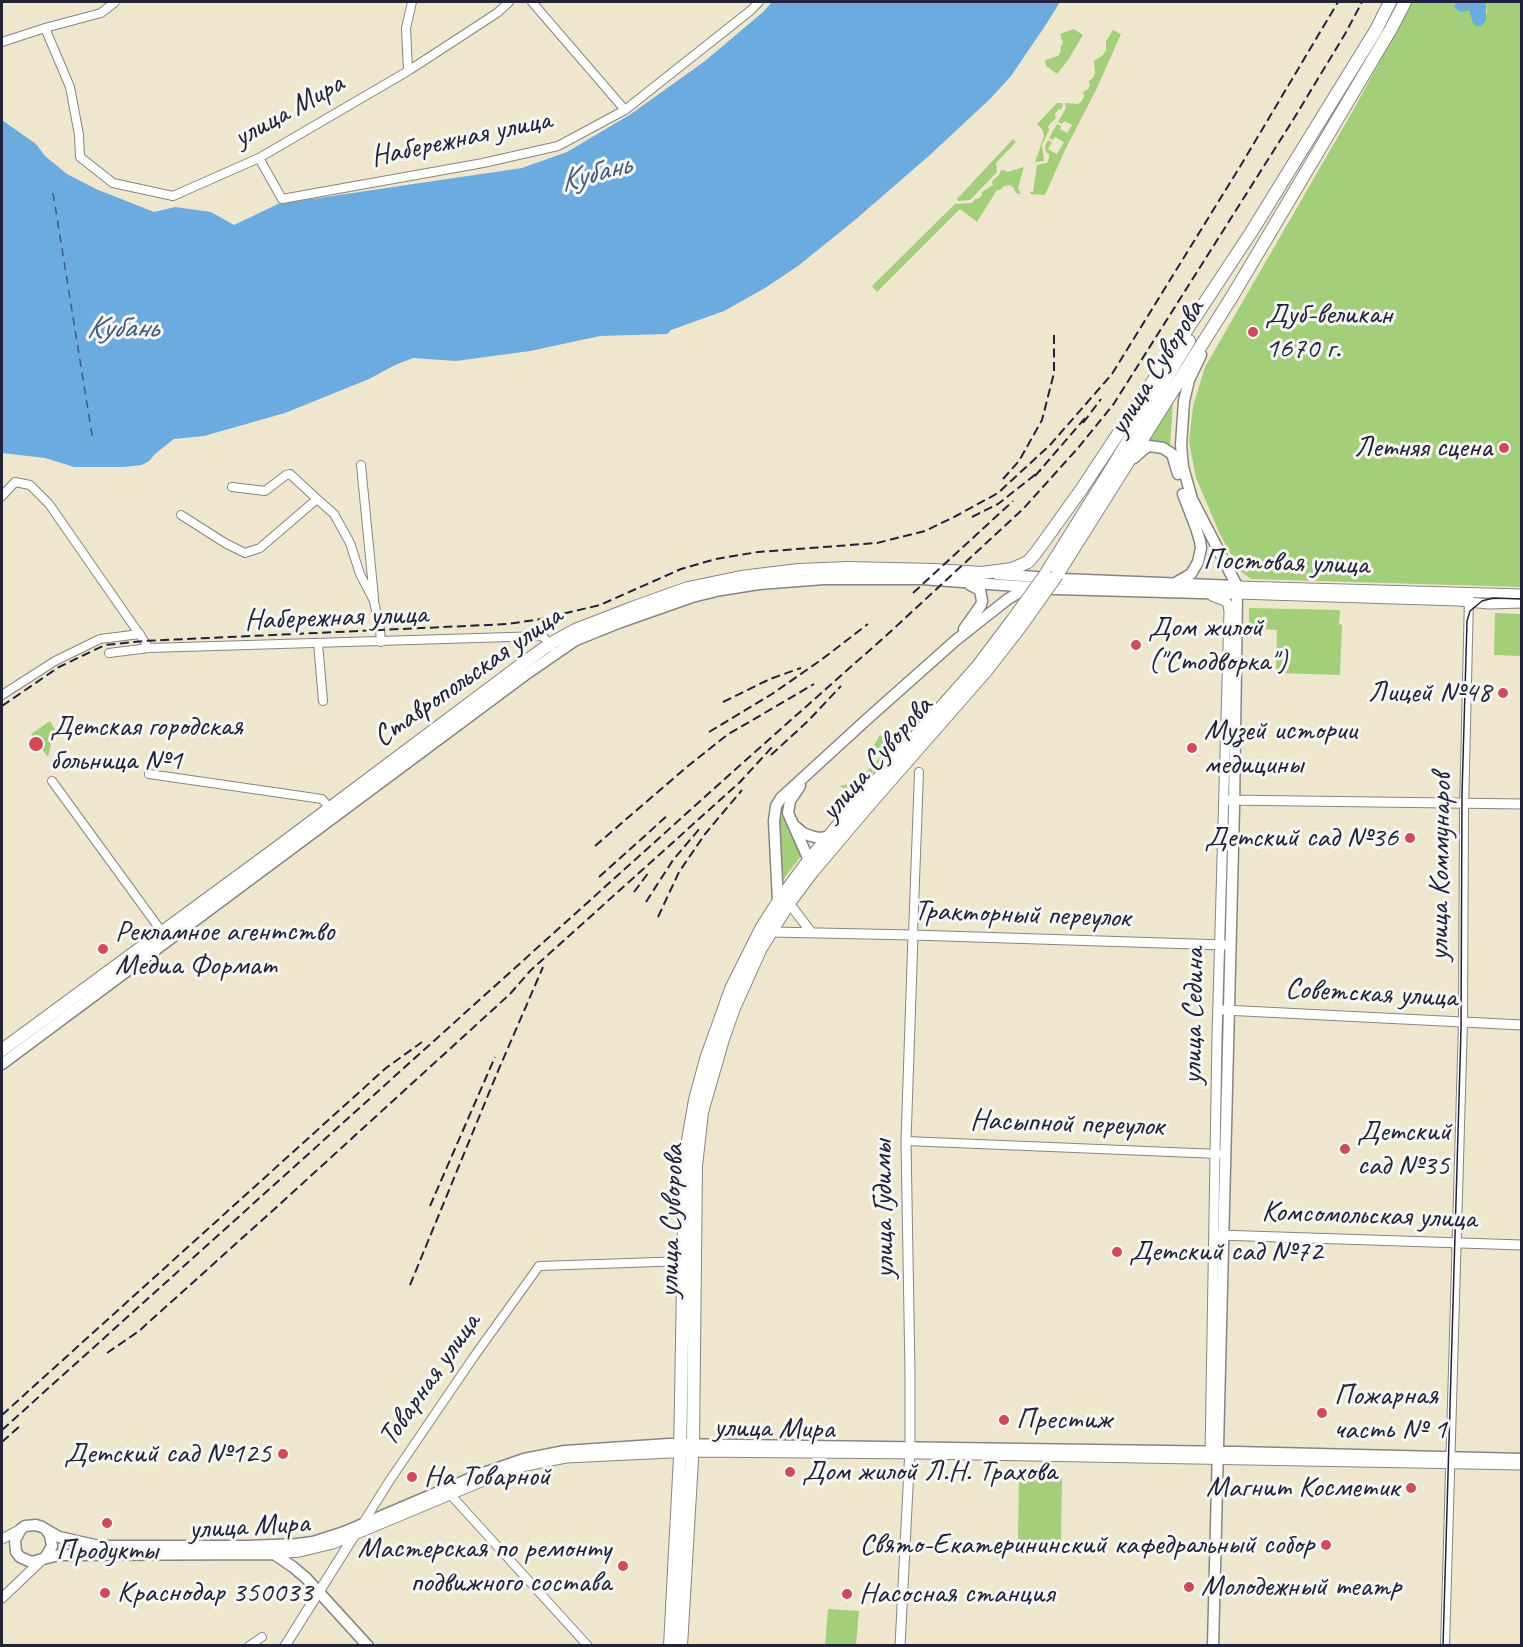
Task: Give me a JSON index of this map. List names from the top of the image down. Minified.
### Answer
{"streets":{"main road":["улица Мира","улица Суворова","Постовая улица","Ставропольская улица","улица Седина"],"street":["Набережная улица","улица Коммунаров","Тракторный переулок","Советская улица","Насыпной переулок","улица Гудимы","Комсомольская улица","Товарная улица"]},"crossings":[["улица Мира","Набережная улица"],["улица Мира","улица Суворова"],["улица Мира","улица Коммунаров"],["улица Мира","улица Седина"],["улица Мира","улица Гудимы"],["улица Мира","Товарная улица"],["Набережная улица","Ставропольская улица"],["улица Суворова","Ставропольская улица"],["улица Суворова","Тракторный переулок"],["улица Суворова","Товарная улица"],["Постовая улица","Ставропольская улица"],["Постовая улица","улица Коммунаров"],["Постовая улица","улица Седина"],["улица Коммунаров","Советская улица"],["улица Коммунаров","Комсомольская улица"],["Тракторный переулок","улица Седина"],["Тракторный переулок","улица Гудимы"],["Советская улица","улица Седина"],["улица Седина","Насыпной переулок"],["улица Седина","Комсомольская улица"],["Насыпной переулок","улица Гудимы"]],"water":["Кубань"],"places":["Дуб-великан 1670 г.","Летняя сцена","Дом жилой (\"Стодворка\")","Лицей №48","Детская городская больница №1","Музей истории медицины","Детский сад №36","Рекламное агентство Медиа Формат","Детский сад №35","Детский сад №72","Пожарная часть № 1","Престиж","Детский сад №125","Дом жилой Л.Н. Трахова","На Товарной","Магнит Косметик","Продукты","Свято-Екатерининский кафедральный собор","Мастерская по ремонту подвижного состава","Молодежный театр","Краснодар 350033","Насосная станция"]}
